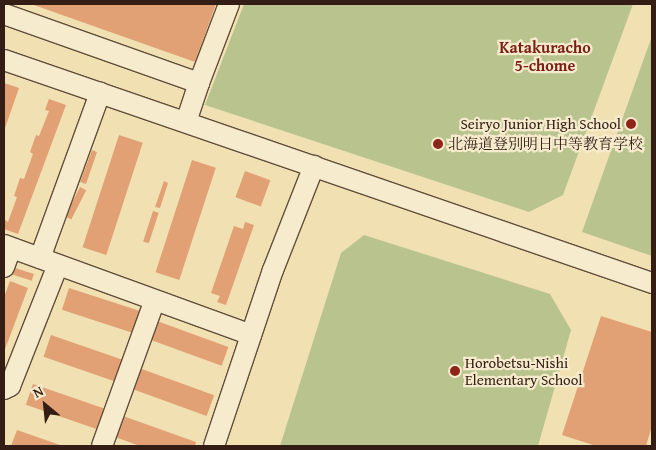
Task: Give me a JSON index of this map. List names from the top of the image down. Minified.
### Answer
{"districts":["Katakuracho 5-chome"],"places":["Seiryo Junior High School","北海道登別明日中等教育学校","Horobetsu-Nishi Elementary School"],"north":"top left"}
